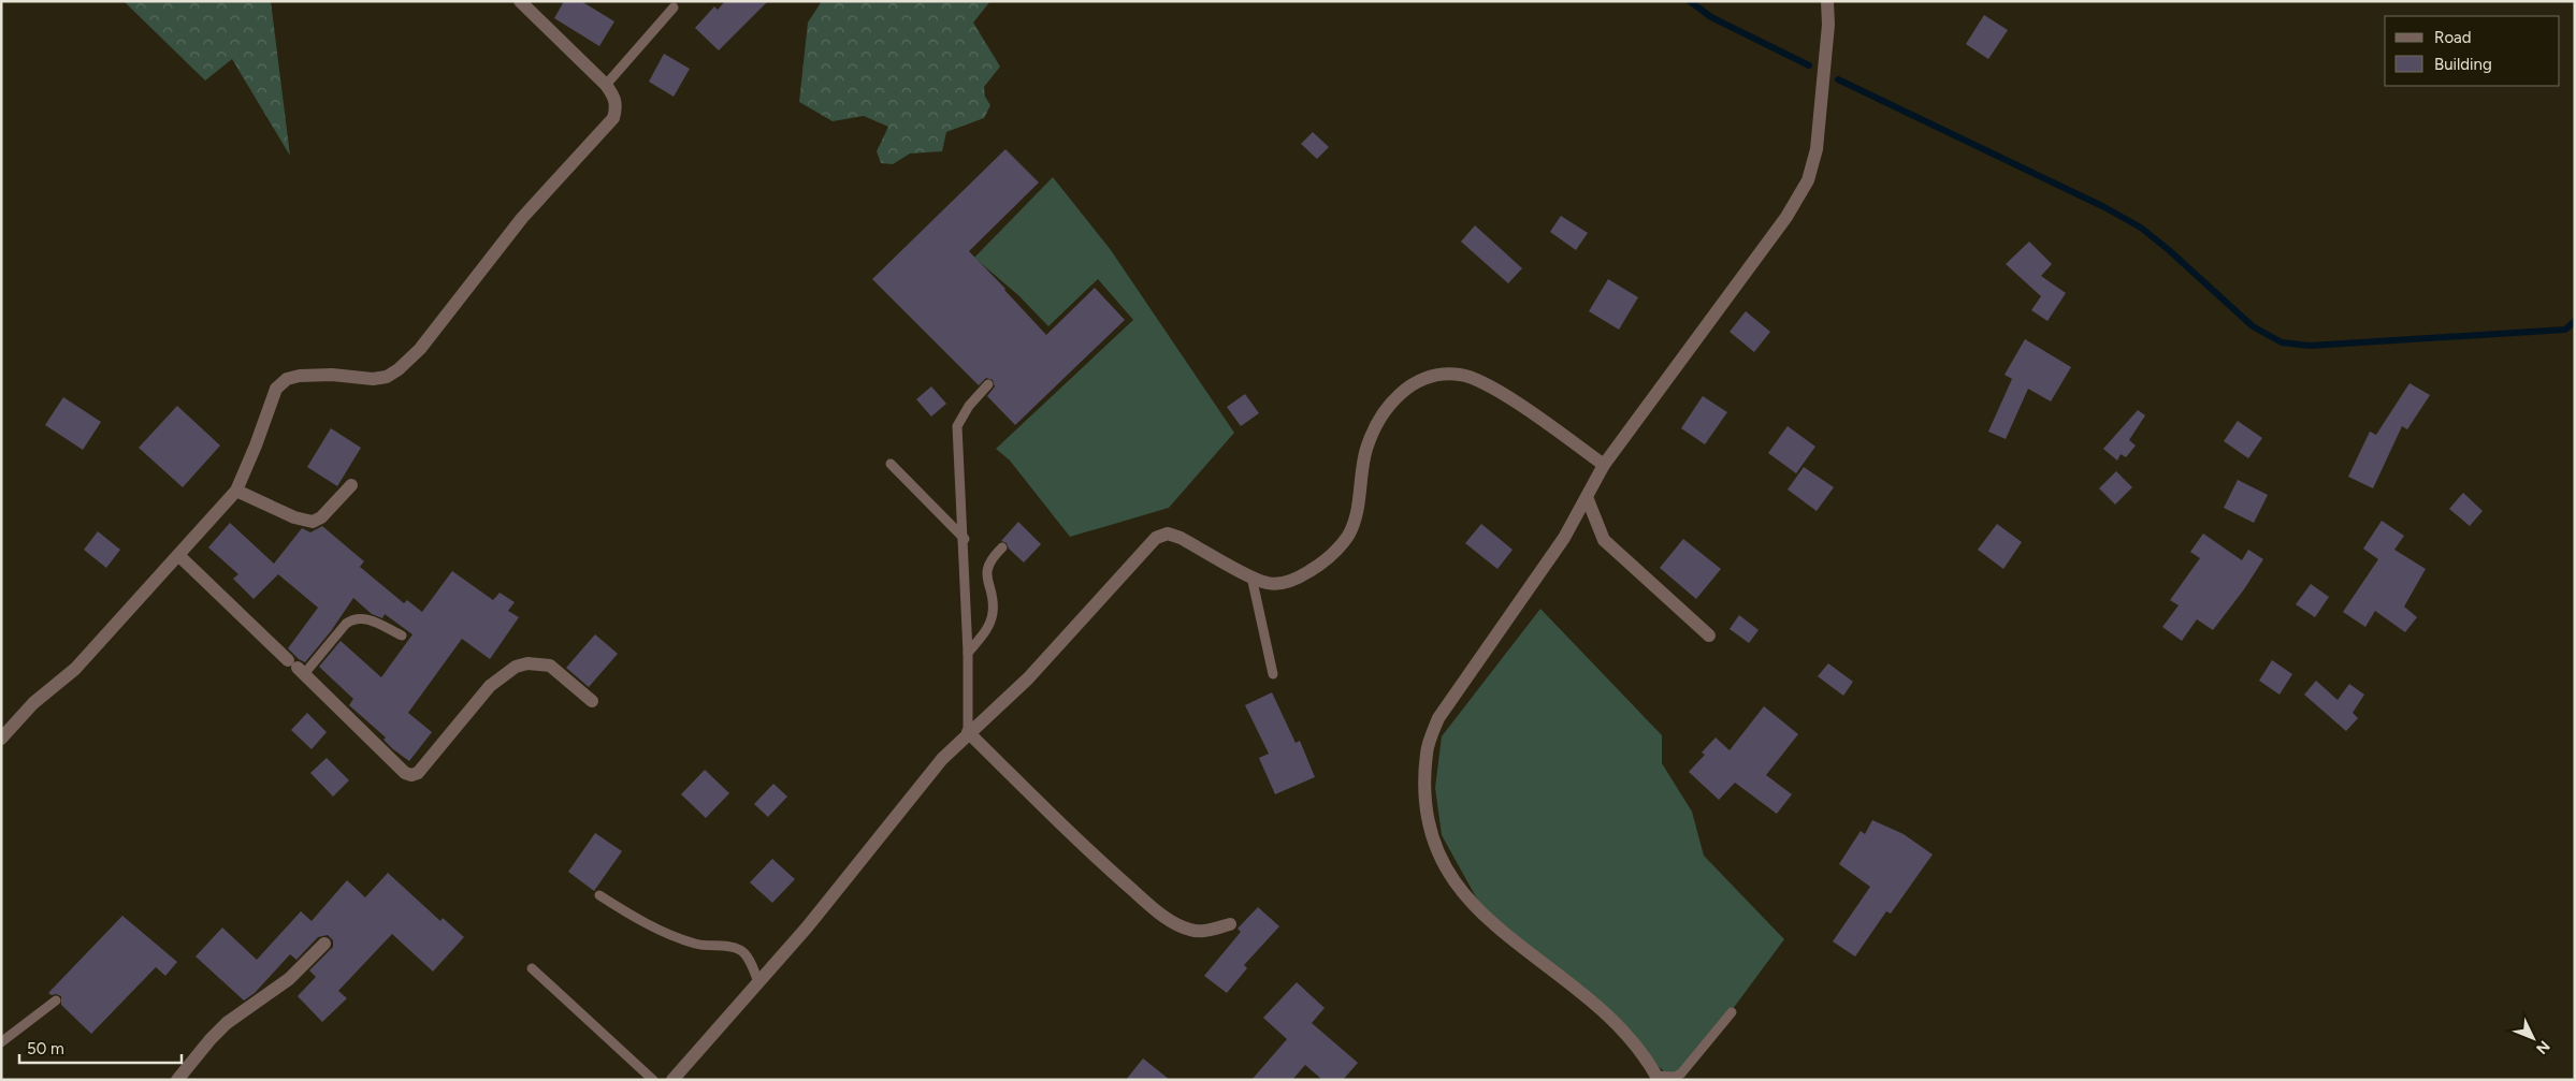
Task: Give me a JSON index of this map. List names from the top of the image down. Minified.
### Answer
{"legend":["Road","Building"],"scale_bar":"50 m","north":"bottom right"}
